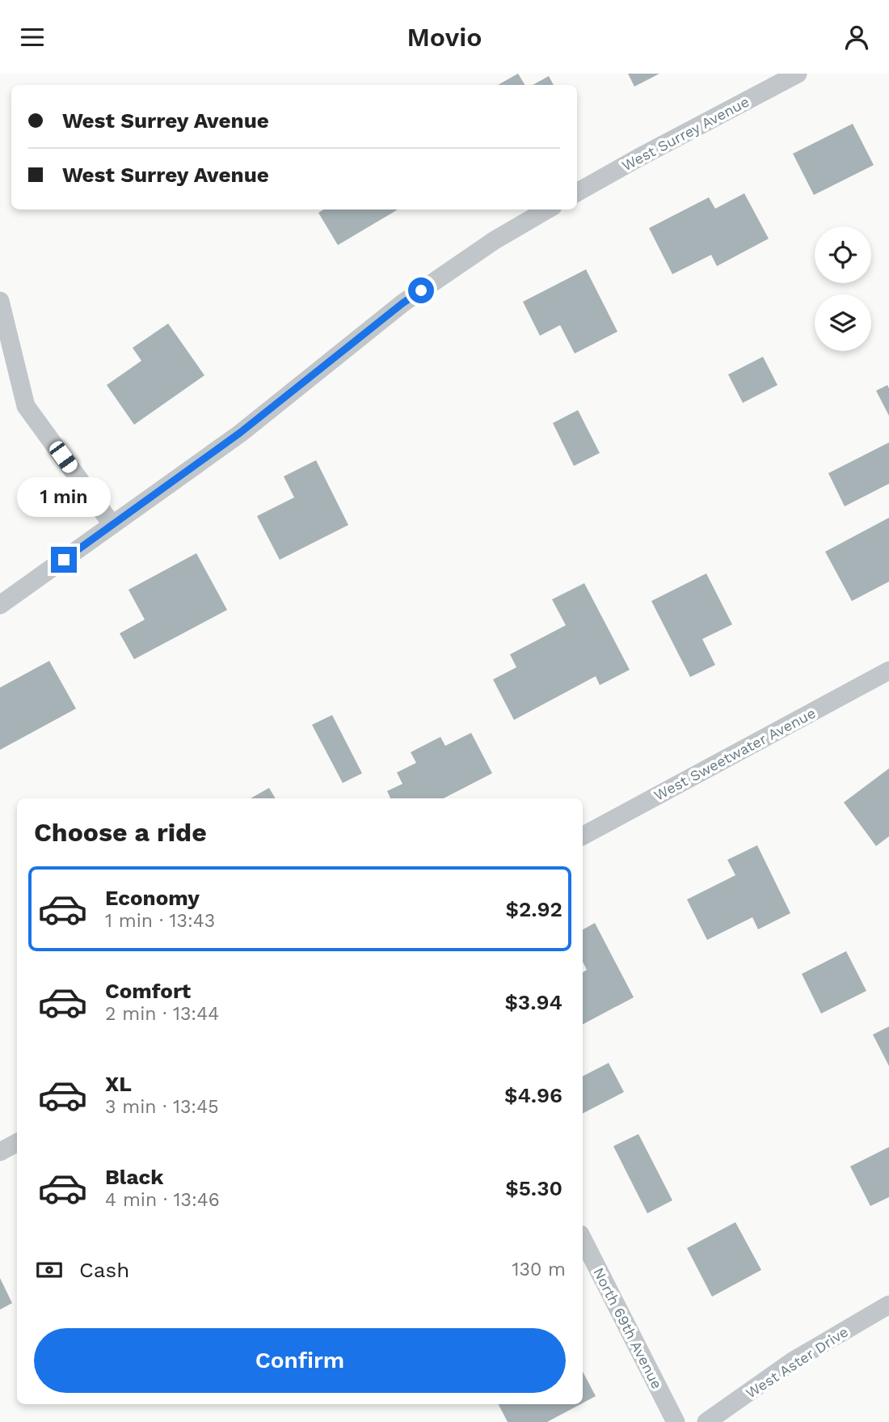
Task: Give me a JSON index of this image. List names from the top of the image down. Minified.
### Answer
{"streets":{"street":["West Surrey Avenue","West Sweetwater Avenue","North 69th Avenue","West Aster Drive"]},"page":{"header":"Movio","banner":["West Surrey Avenue","West Surrey Avenue"],"bubble":"1 min","heading":"Choose a ride","list":[{"name":"Economy","note":"1 min · 13:43","value":"$2.92"},{"name":"Comfort","note":"2 min · 13:44","value":"$3.94"},{"name":"XL","note":"3 min · 13:45","value":"$4.96"},{"name":"Black","note":"4 min · 13:46","value":"$5.30"}],"pay":["Cash","130 m"],"buttons":"Confirm"}}
